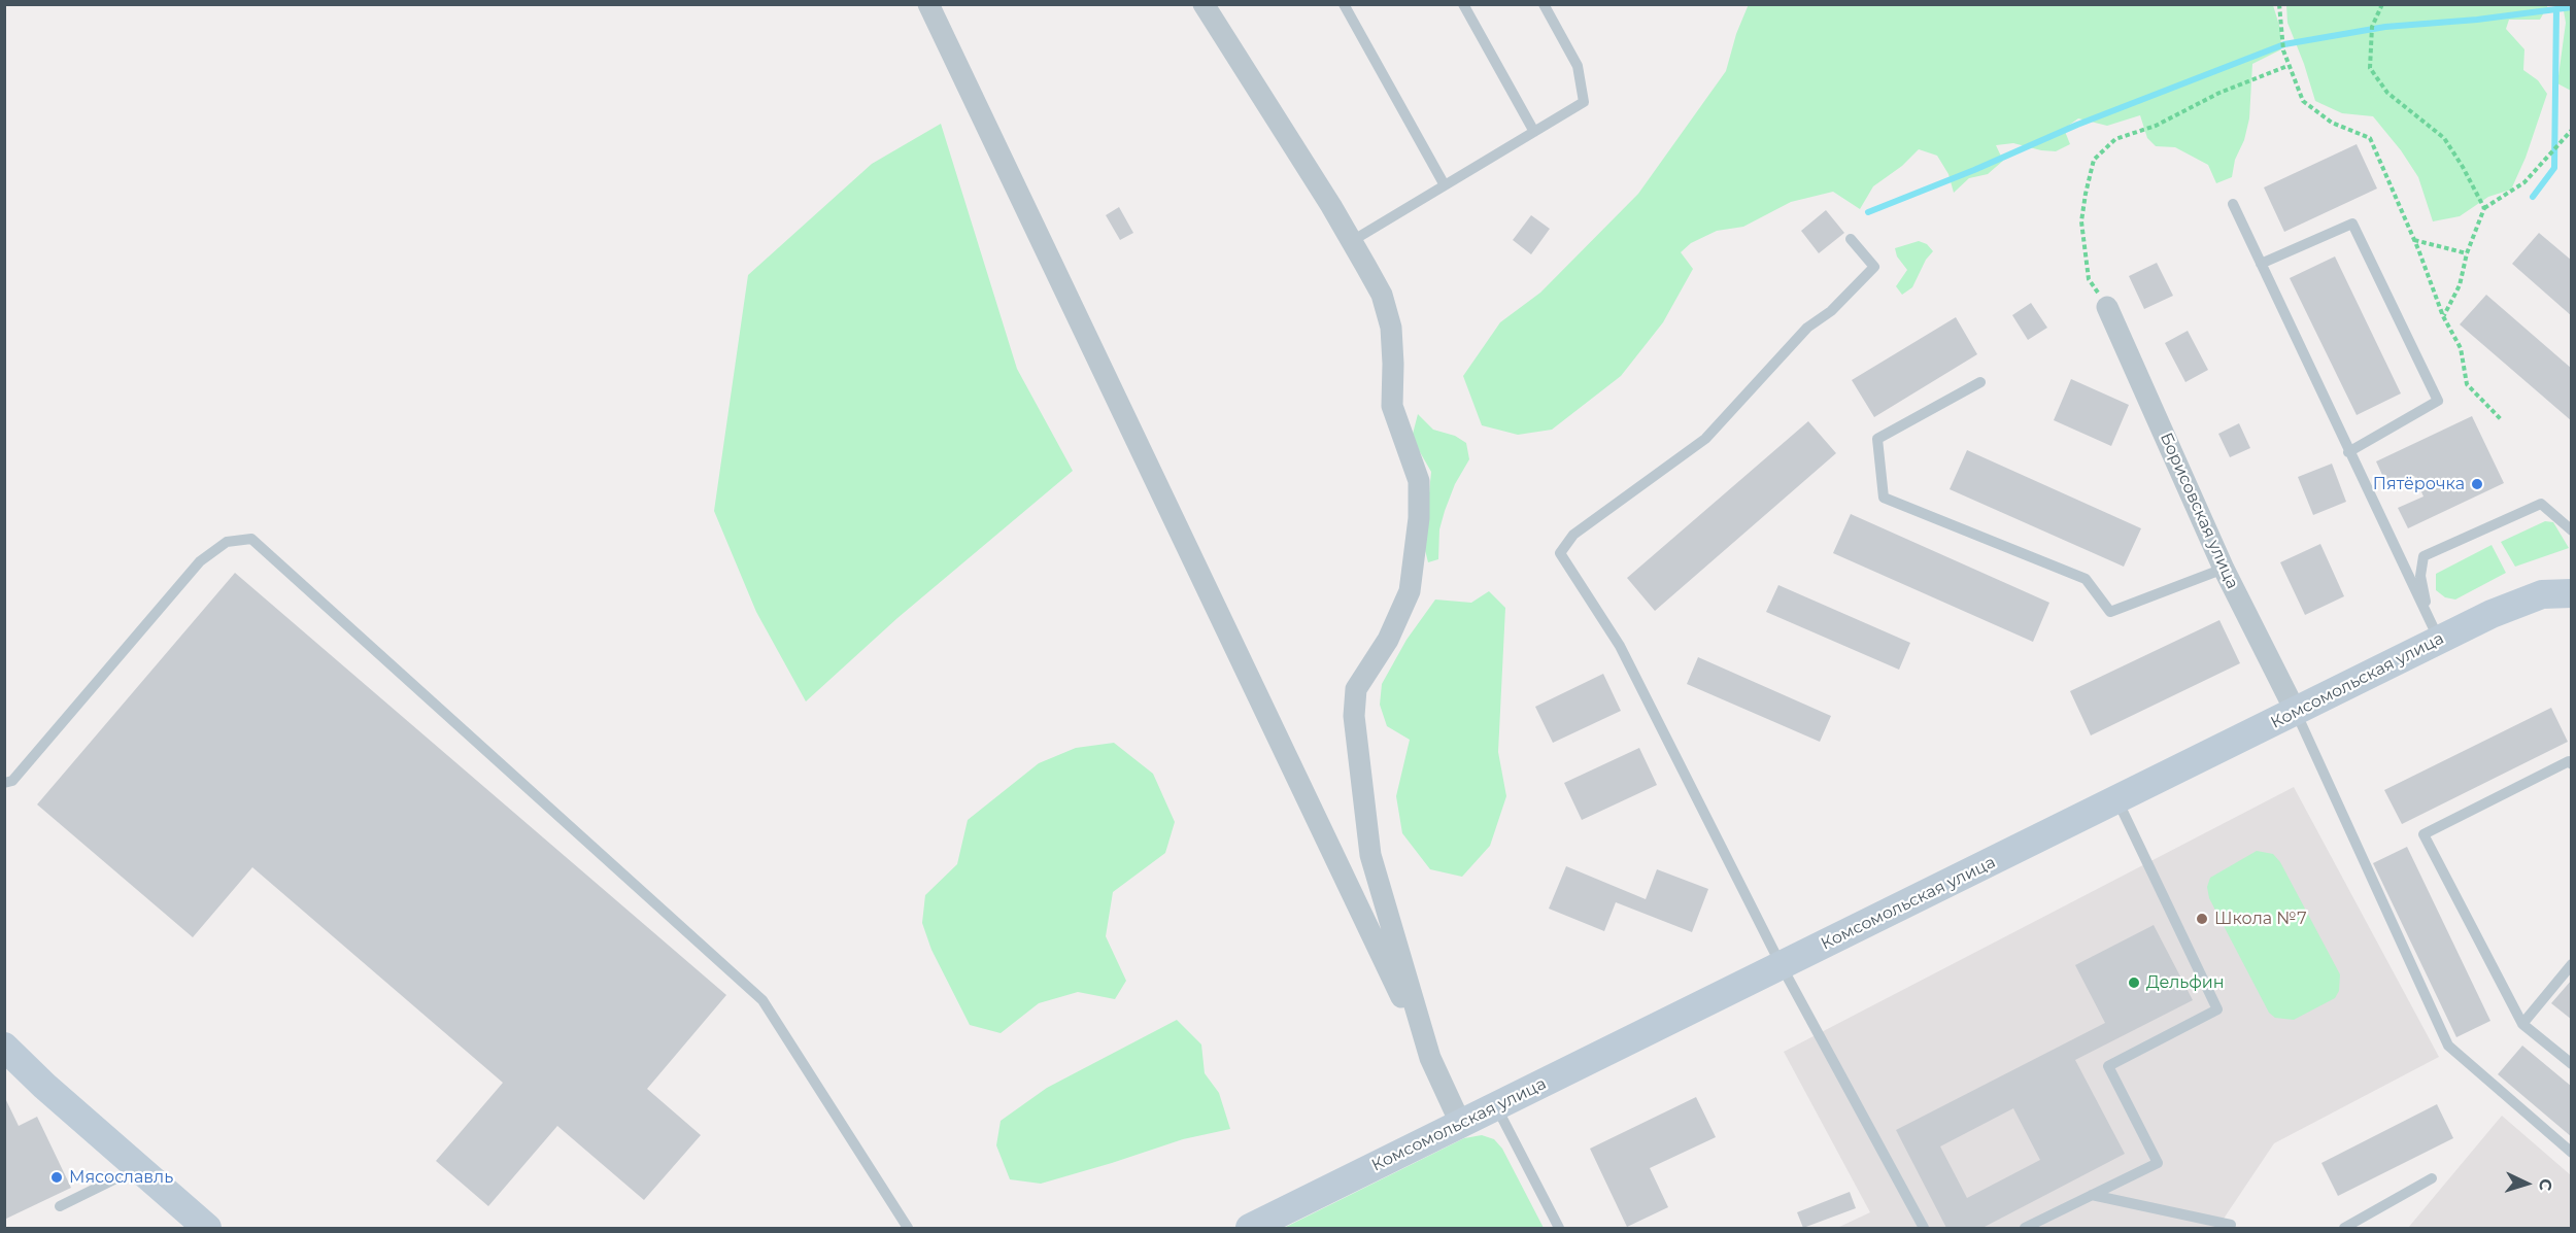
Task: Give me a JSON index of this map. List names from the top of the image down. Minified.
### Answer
{"streets":{"main road":["Комсомольская улица"],"street":["Борисовская улица"]},"crossings":[["Борисовская улица","Комсомольская улица"]],"places":["Пятёрочка","Школа №7","Дельфин","Мясославль"],"north":"right"}
